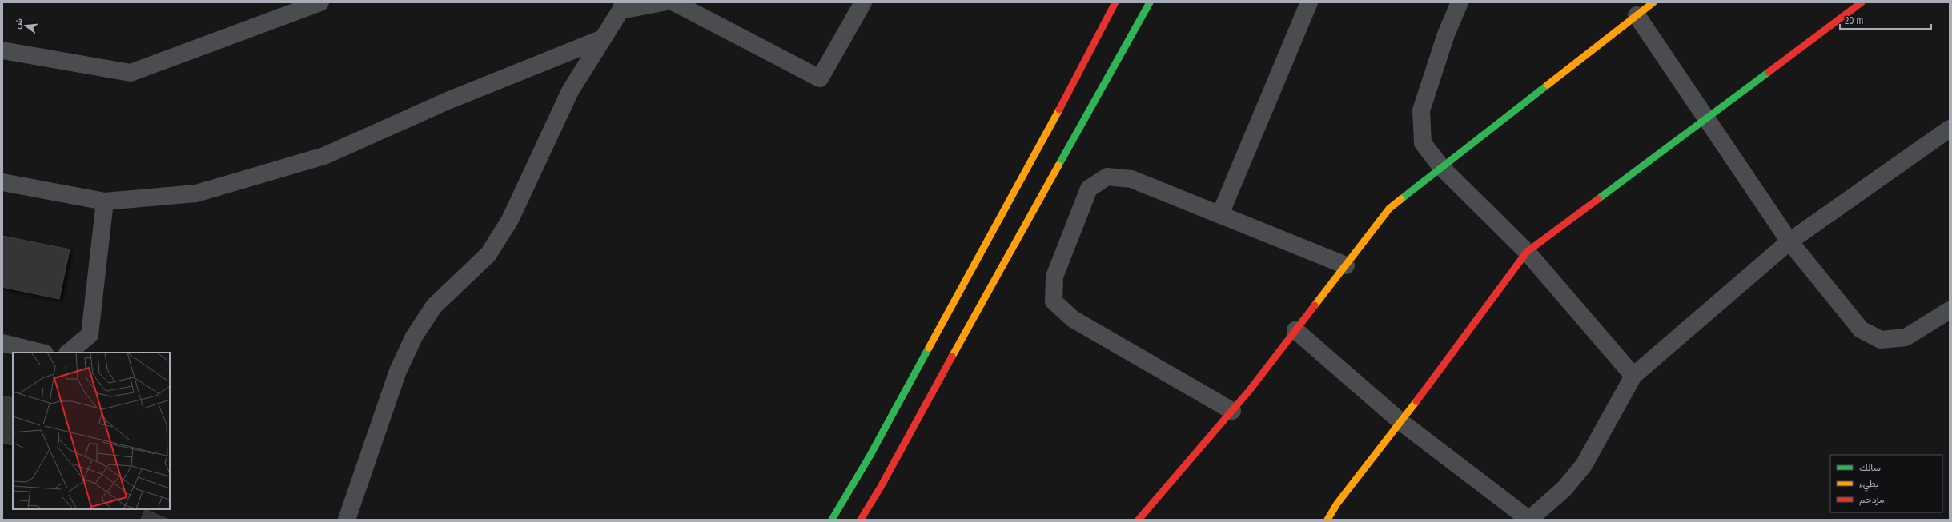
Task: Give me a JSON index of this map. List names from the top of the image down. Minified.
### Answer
{"legend":["سالك","بطيء","مزدحم"],"scale_bar":"20 m","north":"left"}
